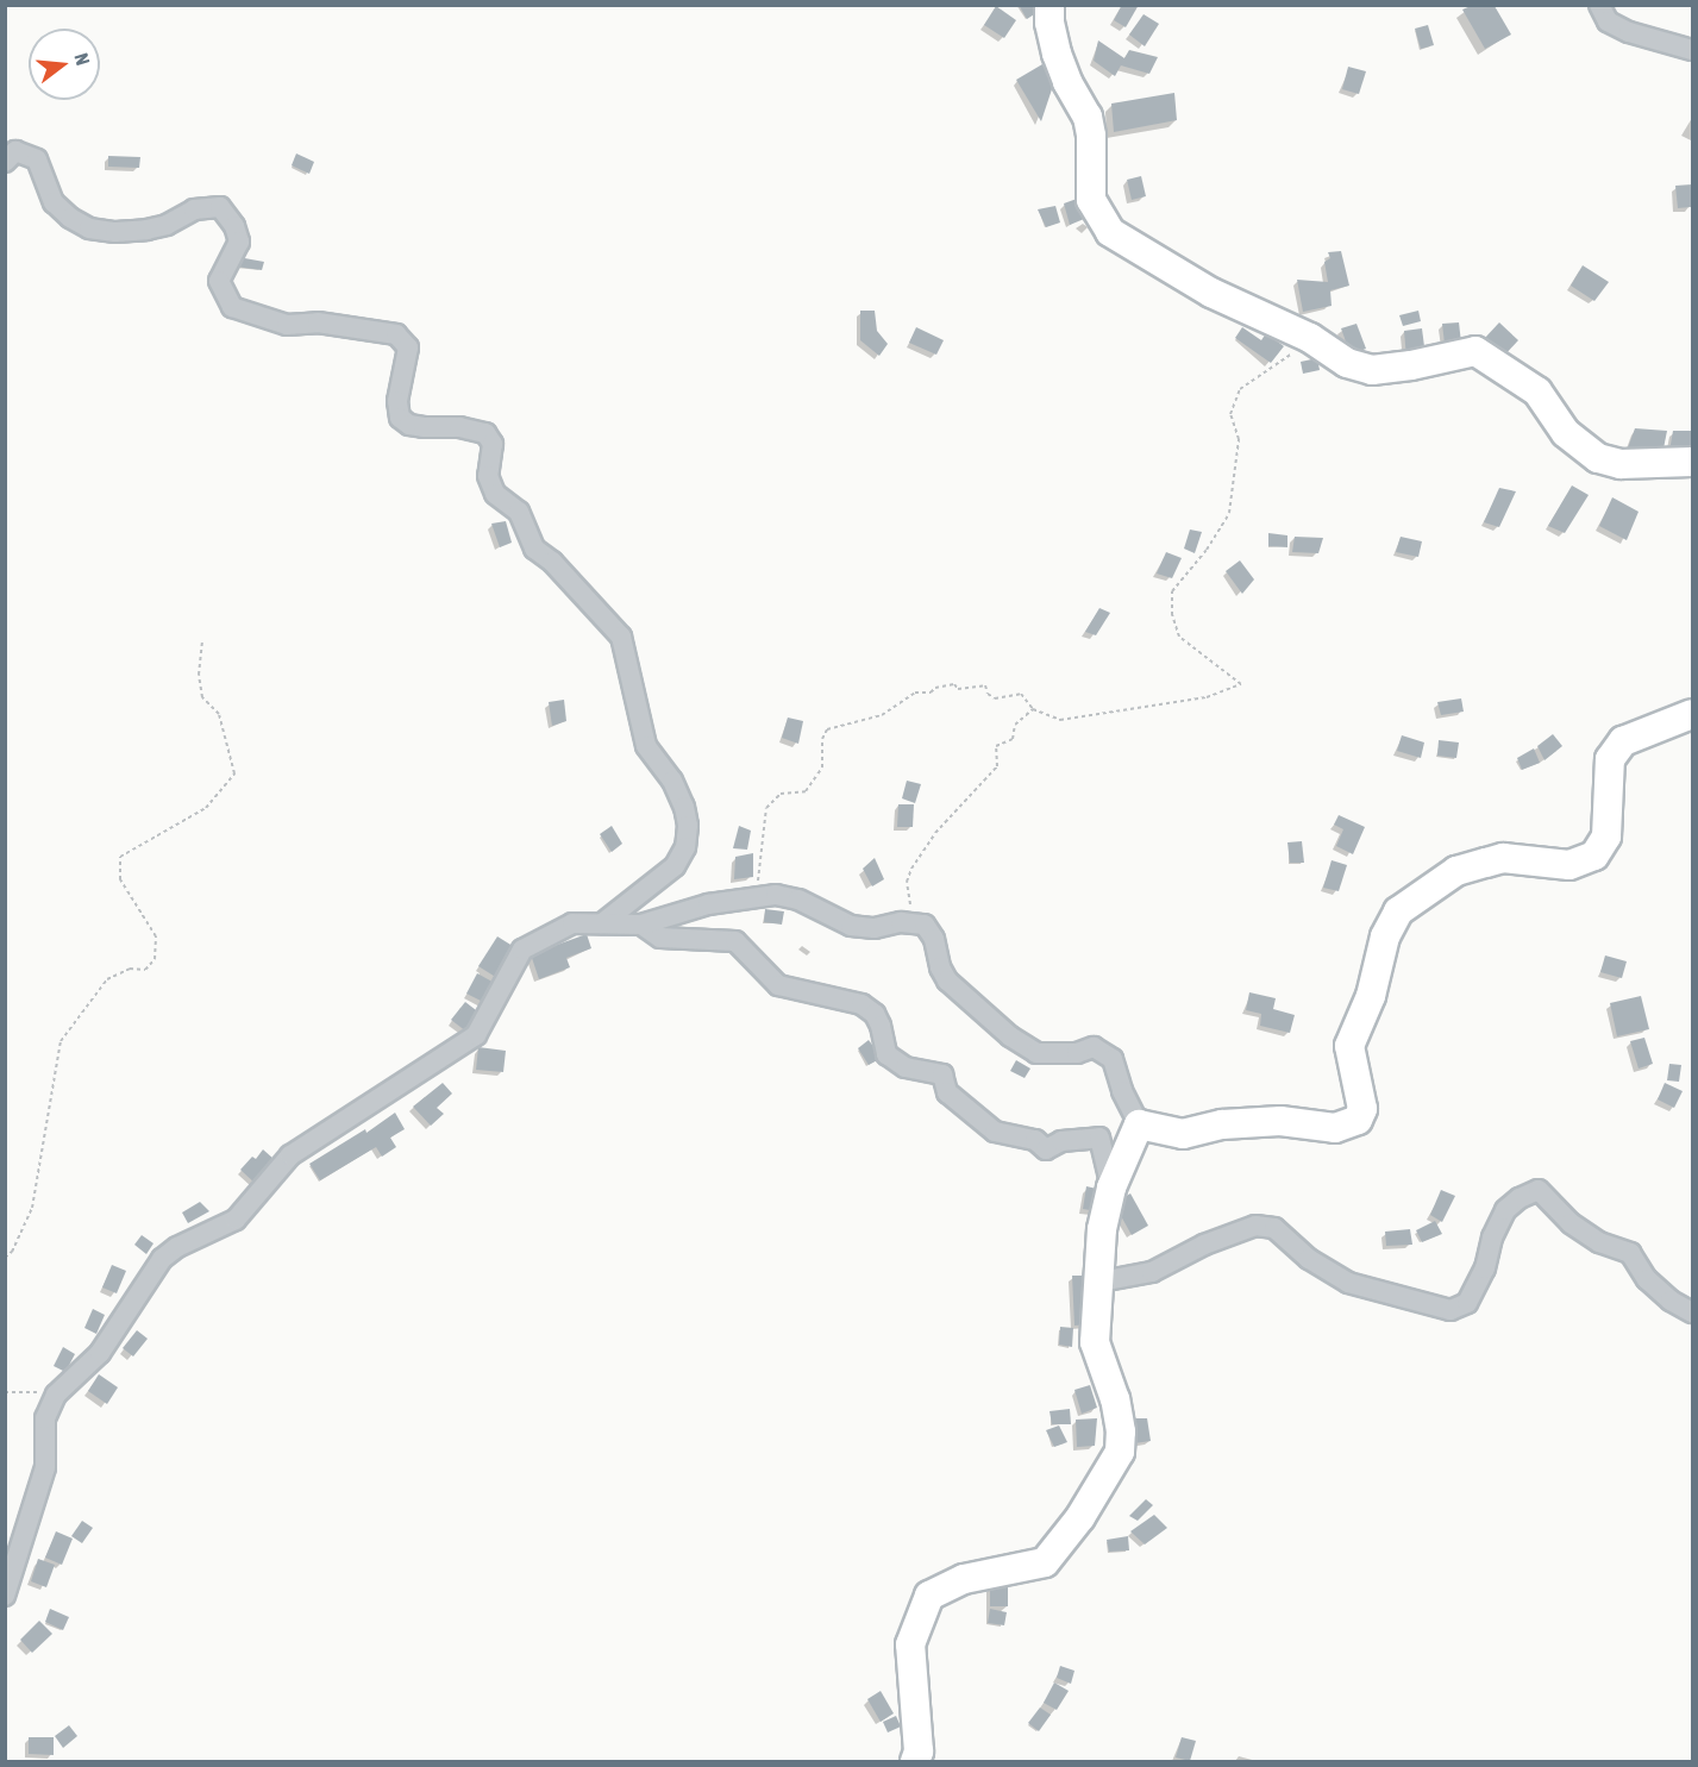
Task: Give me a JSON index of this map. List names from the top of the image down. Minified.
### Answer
{"north":"right"}
